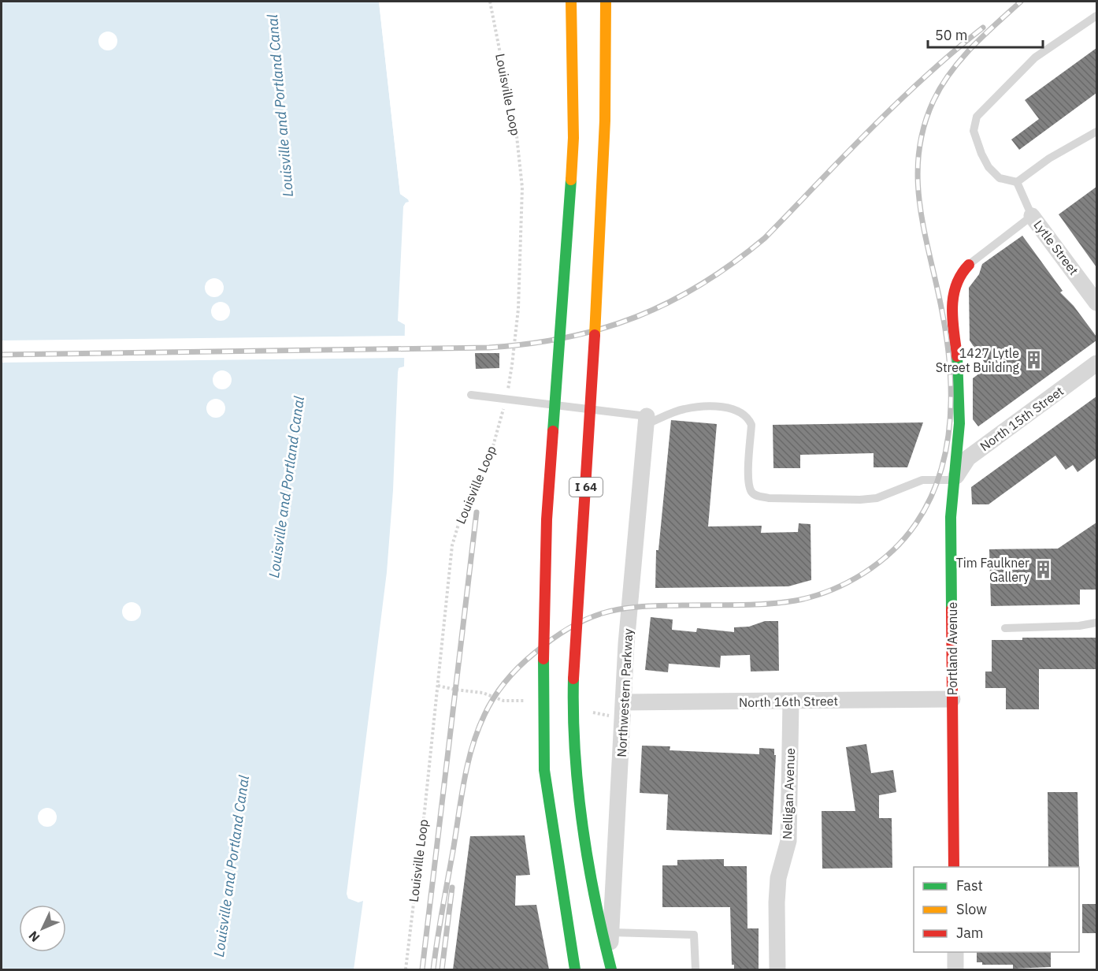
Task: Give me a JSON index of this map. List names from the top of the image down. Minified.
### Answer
{"streets":{"main road":["I 64","Portland Avenue"],"street":["Lytle Street","North 15th Street","Northwestern Parkway","North 16th Street","Nelligan Avenue"],"path":["Louisville Loop"]},"crossings":[["North 15th Street","Portland Avenue"],["I 64","Northwestern Parkway"],["Portland Avenue","North 16th Street"],["Northwestern Parkway","North 16th Street"],["North 16th Street","Nelligan Avenue"]],"water":["Louisville and Portland Canal"],"places":{"building":["1427 Lytle Street Building","Tim Faulkner Gallery"]},"legend":["Fast","Slow","Jam"],"scale_bar":"50 m","north":"bottom left"}
